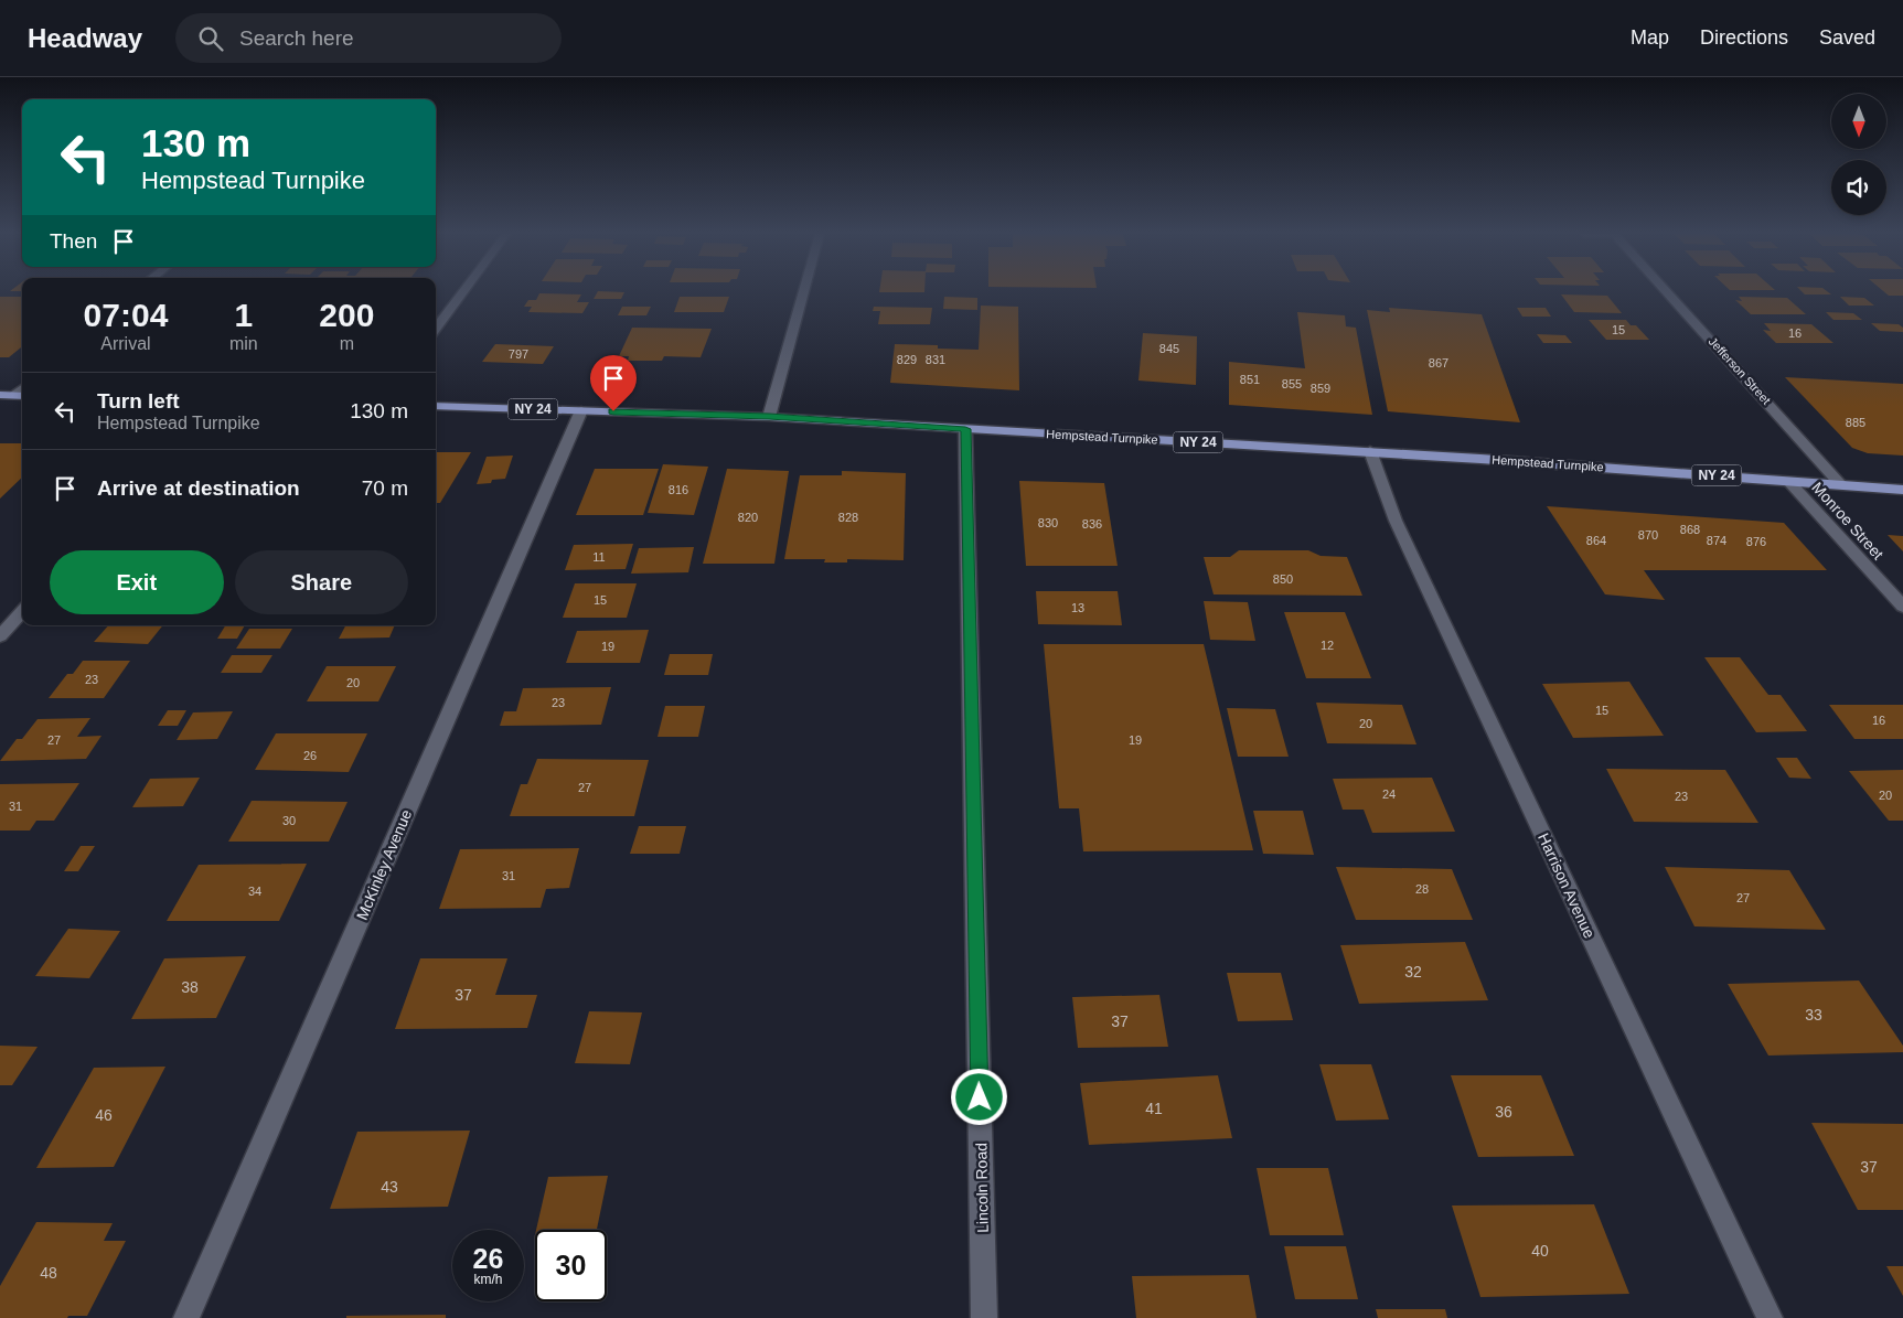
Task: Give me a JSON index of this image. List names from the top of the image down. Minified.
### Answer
{"streets":{"main road":["NY 24","Hempstead Turnpike"],"street":["Jefferson Street","Monroe Street","McKinley Avenue","Harrison Avenue","Lincoln Road"]},"crossings":[["Jefferson Street","Hempstead Turnpike"],["Hempstead Turnpike","Monroe Street"],["Hempstead Turnpike","McKinley Avenue"],["Hempstead Turnpike","Harrison Avenue"],["Hempstead Turnpike","Lincoln Road"]],"house_numbers":["15","16","845","797","829","831","867","851","855","859","885","816","820","828","830","836","868","870","864","874","876","11","850","15","13","12","19","23","20","23","15","16","20","27","19","26","27","24","20","23","31","30","31","28","34","27","32","38","37","33","37","41","36","46","37","43","40","48"],"north":"bottom","page":{"header":"Headway","search":"Search here","nav":["Map","Directions","Saved"],"turn":["130 m","Hempstead Turnpike"],"then":"Then","eta":["07:04","Arrival","1","min","200","m"],"list":[{"name":"Turn left","note":"Hempstead Turnpike","value":"130 m"},{"name":"Arrive at destination","value":"70 m"}],"buttons":["Exit","Share"],"speed":"26 km/h","limit":"30"}}
